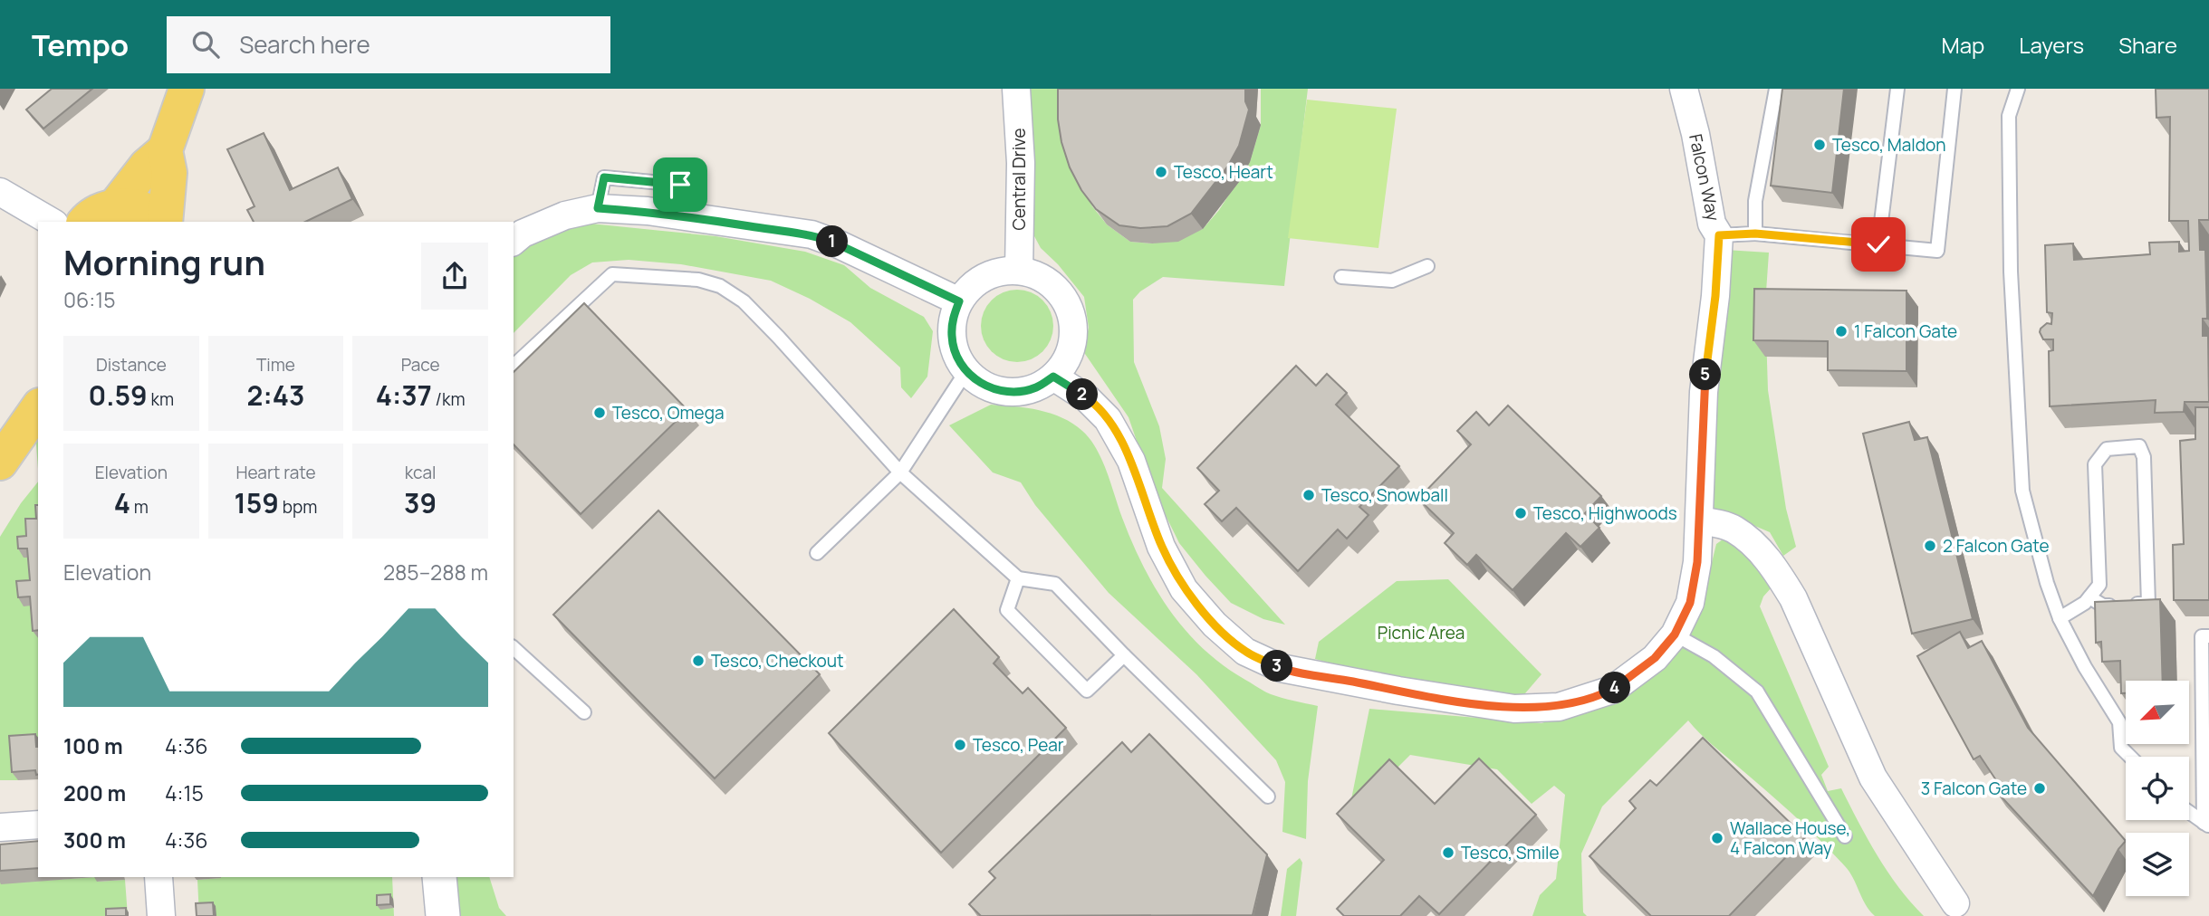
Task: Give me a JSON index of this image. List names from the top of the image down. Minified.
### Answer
{"streets":{"street":["Falcon Way","Central Drive"]},"crossings":[["Falcon Way","Central Drive"]],"parks":["Picnic Area"],"places":["Tesco, Maldon","Tesco, Heart","1 Falcon Gate","Tesco, Omega","Tesco, Snowball","Tesco, Highwoods","2 Falcon Gate","Tesco, Checkout","Tesco, Pear","3 Falcon Gate","Wallace House, 4 Falcon Way","Tesco, Smile"],"north":"bottom left","page":{"header":"Tempo","search":"Search here","nav":["Map","Layers","Share"],"heading":["Morning run","06:15"],"pins":["1","5","2","3","4"],"stats":[["Distance","0.59 km"],["Time","2:43"],["Pace","4:37 /km"],["Elevation","4 m"],["Heart rate","159 bpm"],["kcal","39"]],"chart":["Elevation","285–288 m"],"list":[{"name":"100 m","note":"4:36"},{"name":"200 m","note":"4:15"},{"name":"300 m","note":"4:36"}]}}
